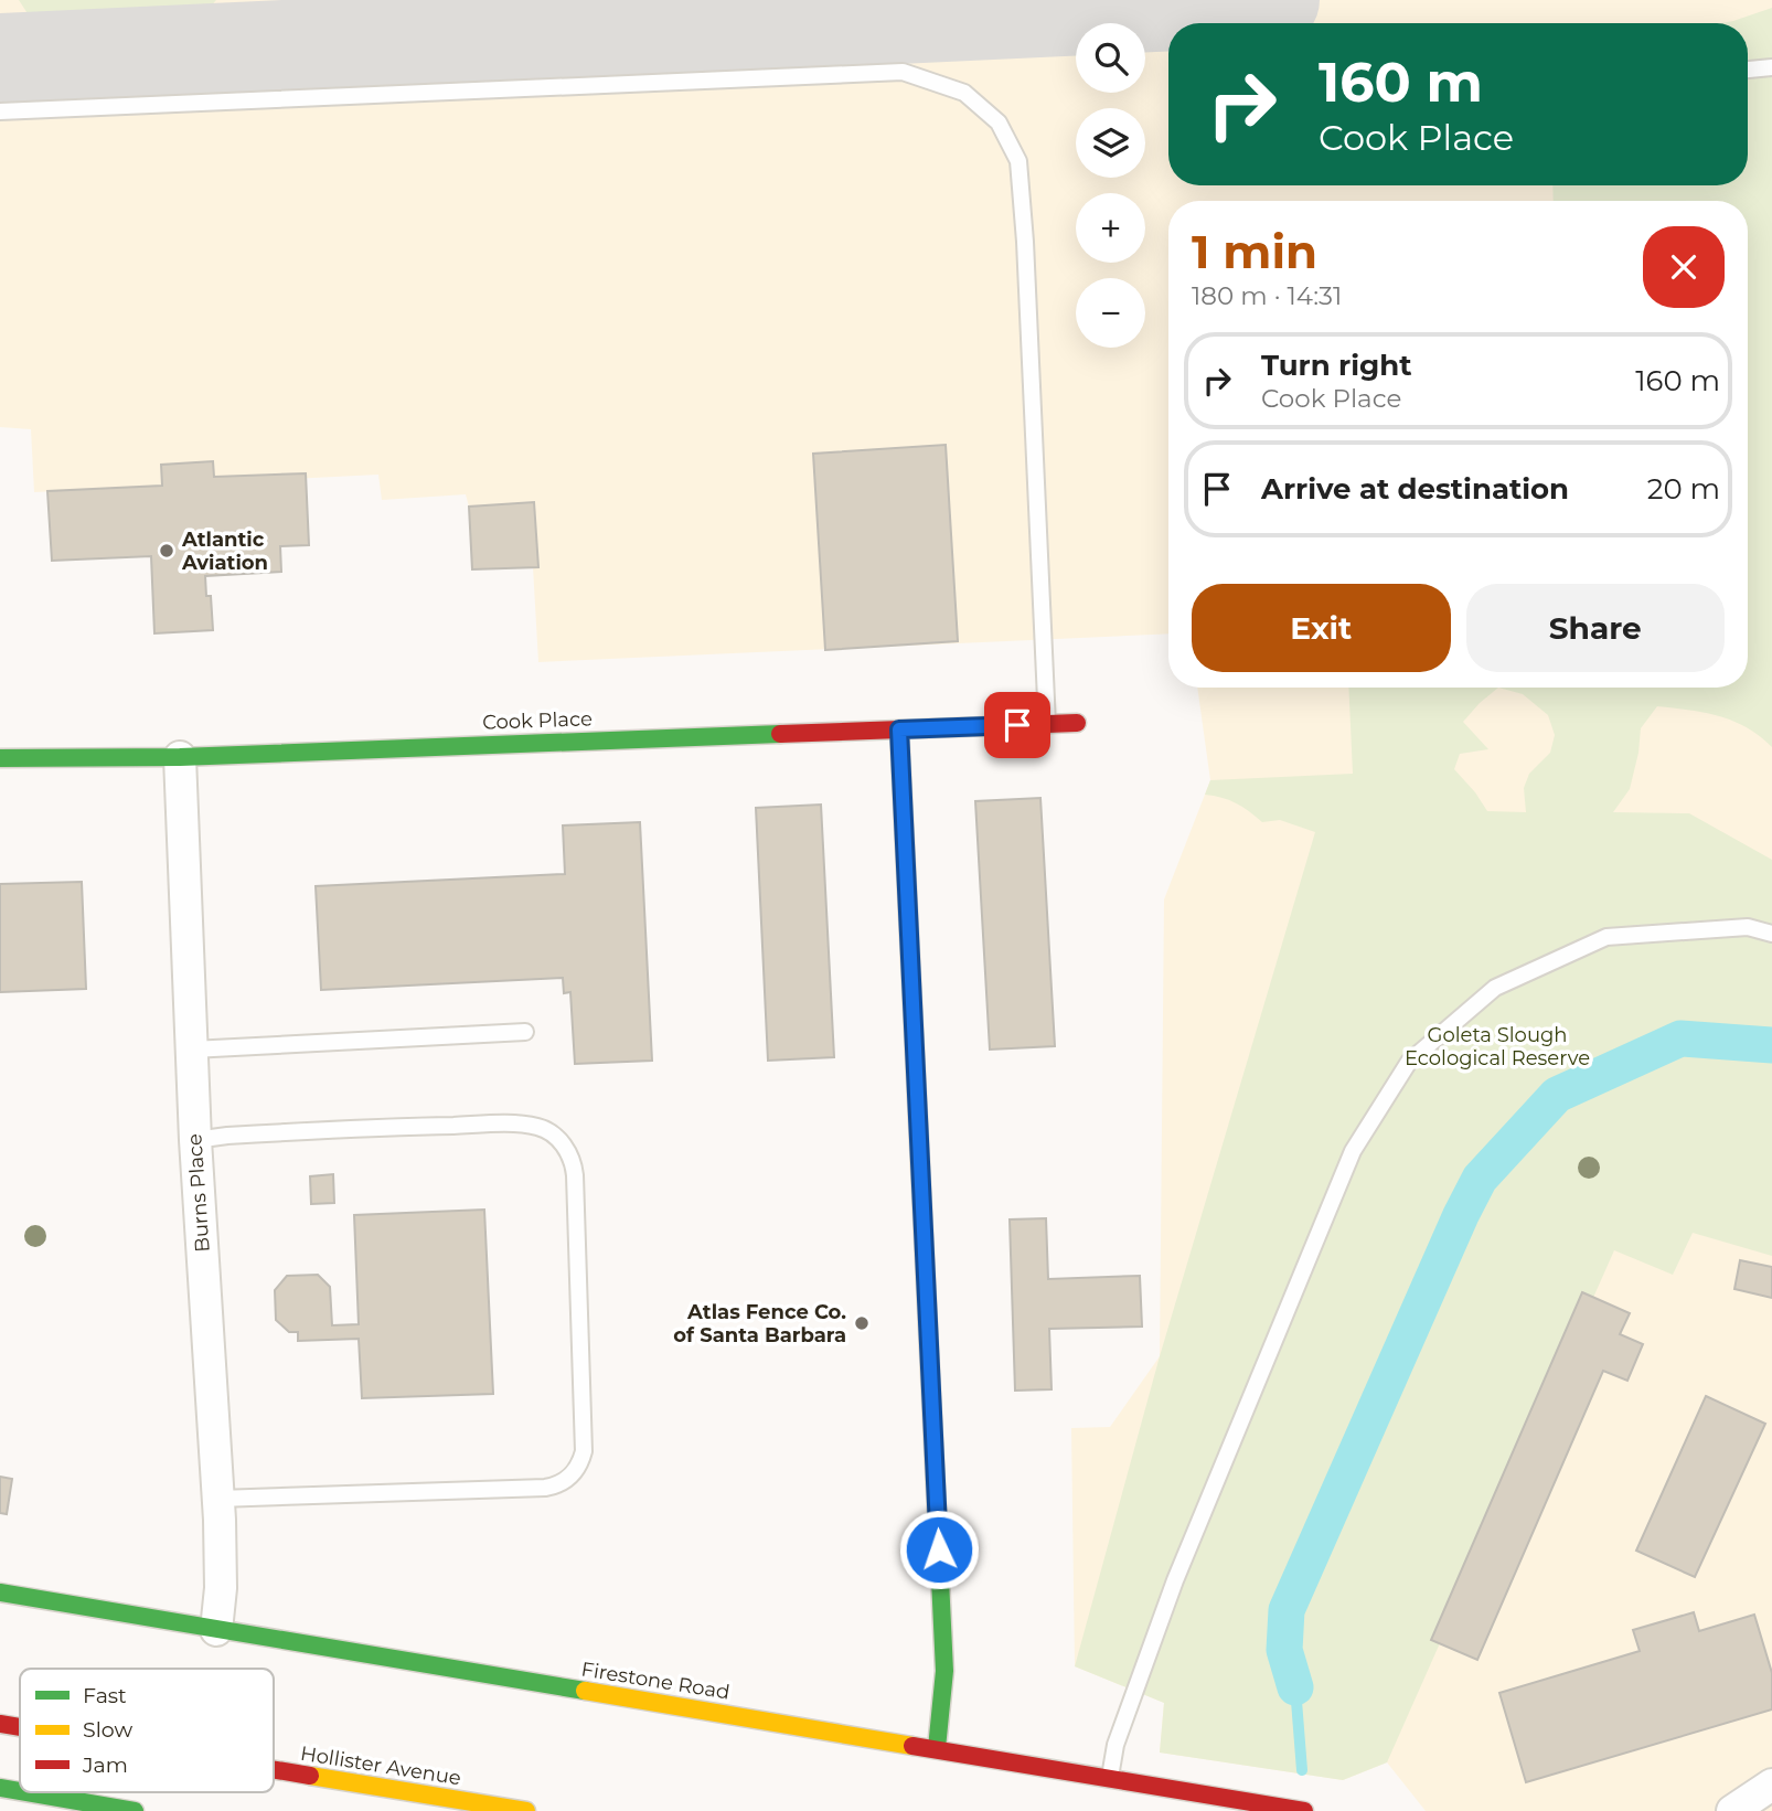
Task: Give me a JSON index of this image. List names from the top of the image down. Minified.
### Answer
{"streets":{"street":["Cook Place","Burns Place","Firestone Road","Hollister Avenue"]},"crossings":[["Cook Place","Burns Place"],["Burns Place","Firestone Road"]],"parks":["Goleta Slough Ecological Reserve"],"places":["Atlantic Aviation","Atlas Fence Co. of Santa Barbara"],"legend":["Fast","Slow","Jam"],"page":{"map_buttons":["+","−"],"turn":["160 m","Cook Place"],"heading":["1 min","180 m · 14:31"],"list":[{"name":"Turn right","note":"Cook Place","value":"160 m"},{"name":"Arrive at destination","value":"20 m"}],"buttons":["Exit","Share"]}}
